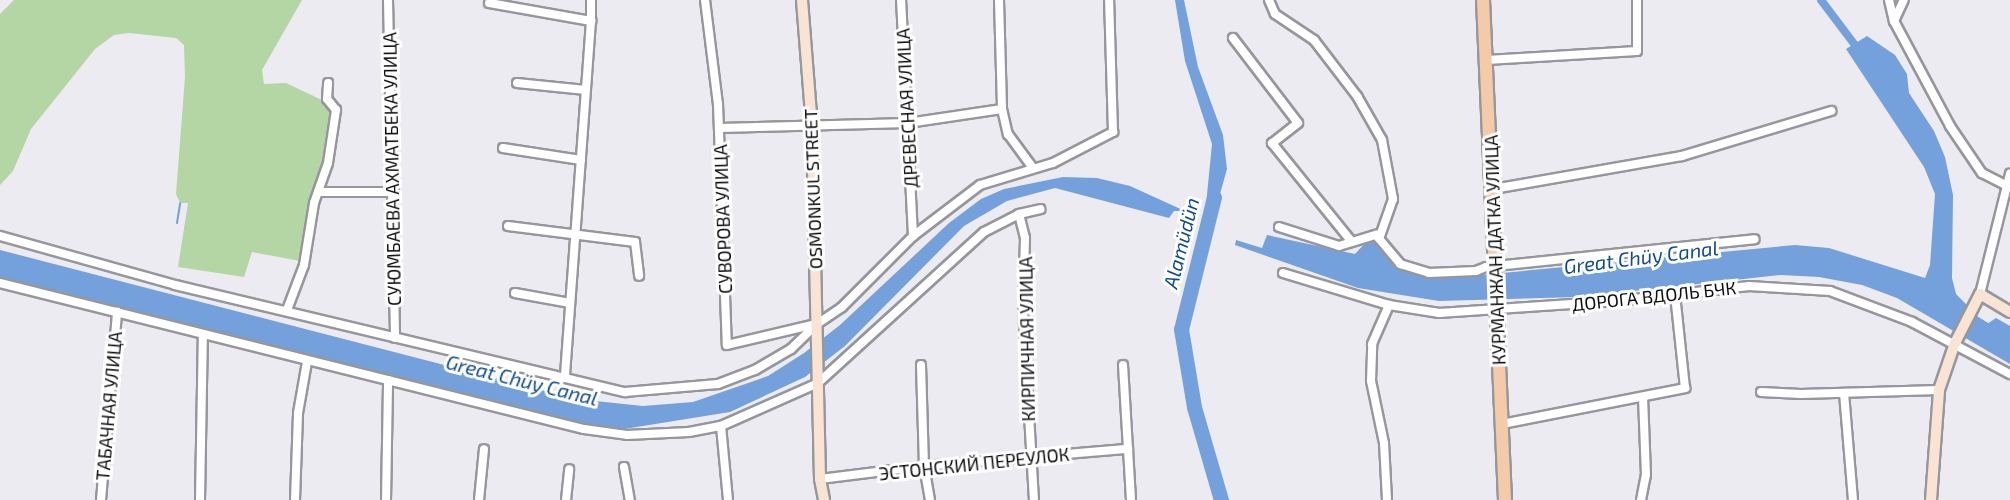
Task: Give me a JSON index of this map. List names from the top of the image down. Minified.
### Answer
{"streets":{"main road":["КУРМАНЖАН ДАТКА УЛИЦА"],"street":["ДРЕВЕСНАЯ УЛИЦА","СУЮМБАЕВА АХМАТБЕКА УЛИЦА","OSMONKUL STREET","СУВОРОВА УЛИЦА","ДОРОГА ВДОЛЬ БЧК","КИРПИЧНАЯ УЛИЦА","ТАБАЧНАЯ УЛИЦА","ЭСТОНСКИЙ ПЕРЕУЛОК"]},"crossings":[["OSMONKUL STREET","СУВОРОВА УЛИЦА"],["КУРМАНЖАН ДАТКА УЛИЦА","ДОРОГА ВДОЛЬ БЧК"],["КИРПИЧНАЯ УЛИЦА","ЭСТОНСКИЙ ПЕРЕУЛОК"]],"water":["Alamüdün","Great Chüy Canal"]}
